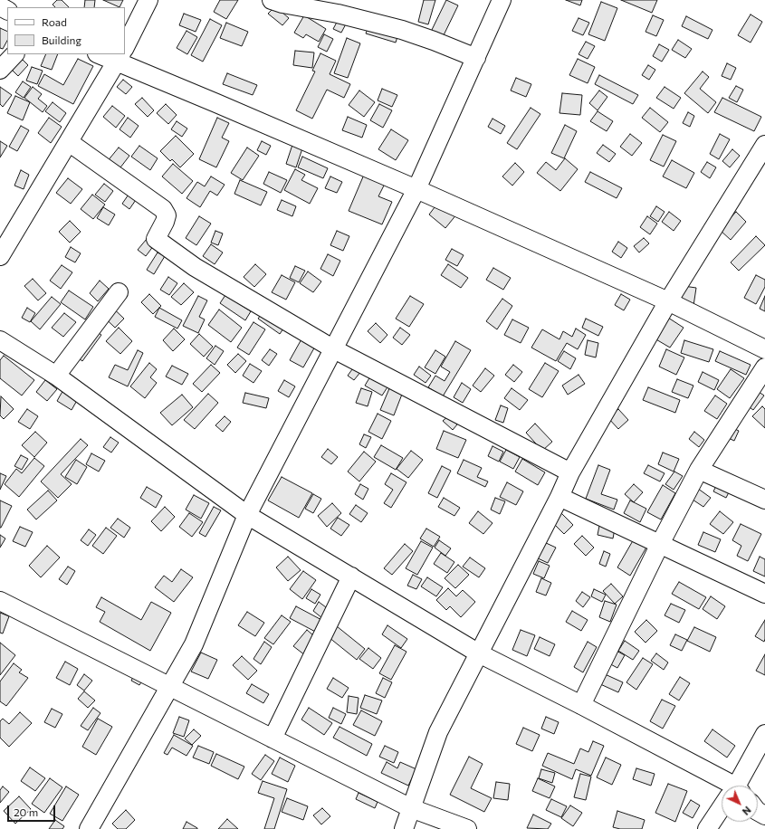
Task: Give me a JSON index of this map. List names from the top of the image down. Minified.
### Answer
{"legend":["Road","Building"],"scale_bar":"20 m","north":"bottom right"}
